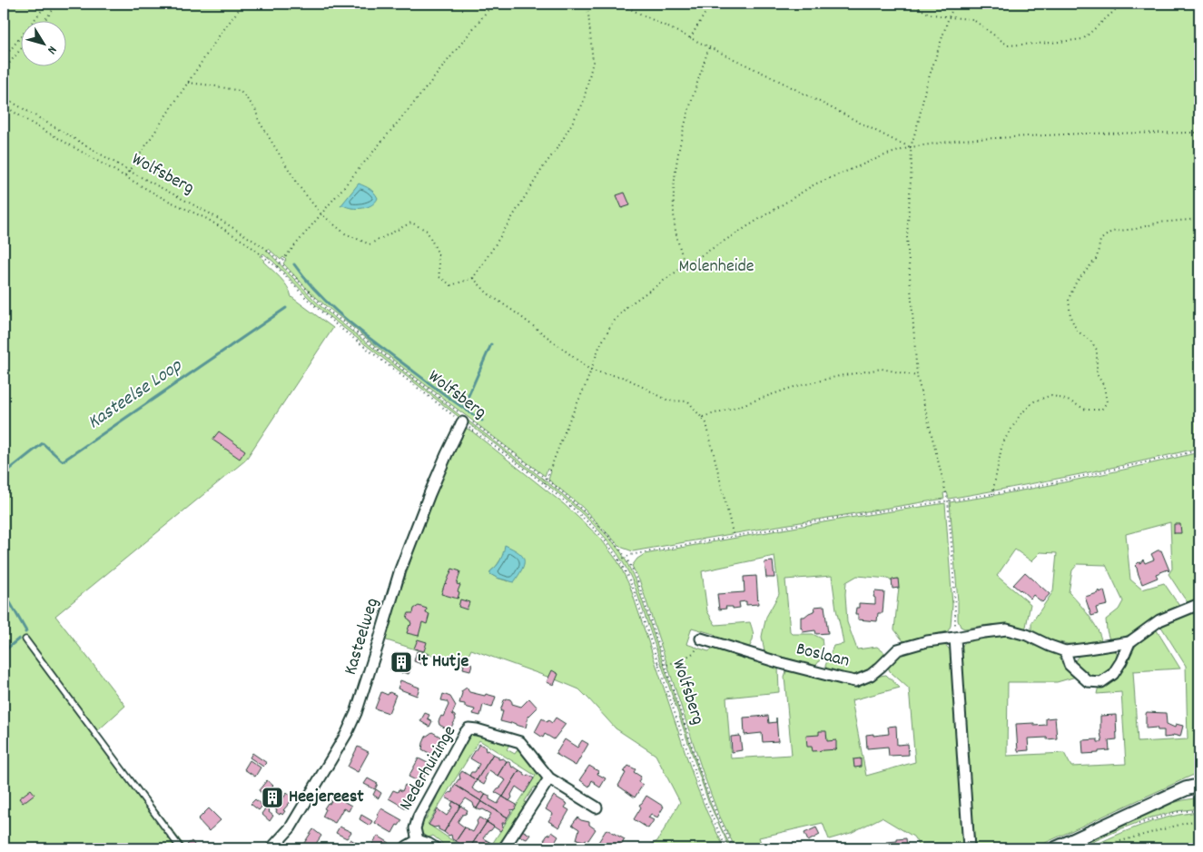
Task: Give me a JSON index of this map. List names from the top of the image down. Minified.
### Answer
{"streets":{"street":["Kasteelweg","Boslaan","Nederhuizinge"],"path":["Wolfsberg"]},"crossings":[["Wolfsberg","Kasteelweg"]],"water":["Kasteelse Loop"],"parks":["Molenheide"],"places":{"building":["'t Hutje","Heejereest"]},"north":"bottom right"}
